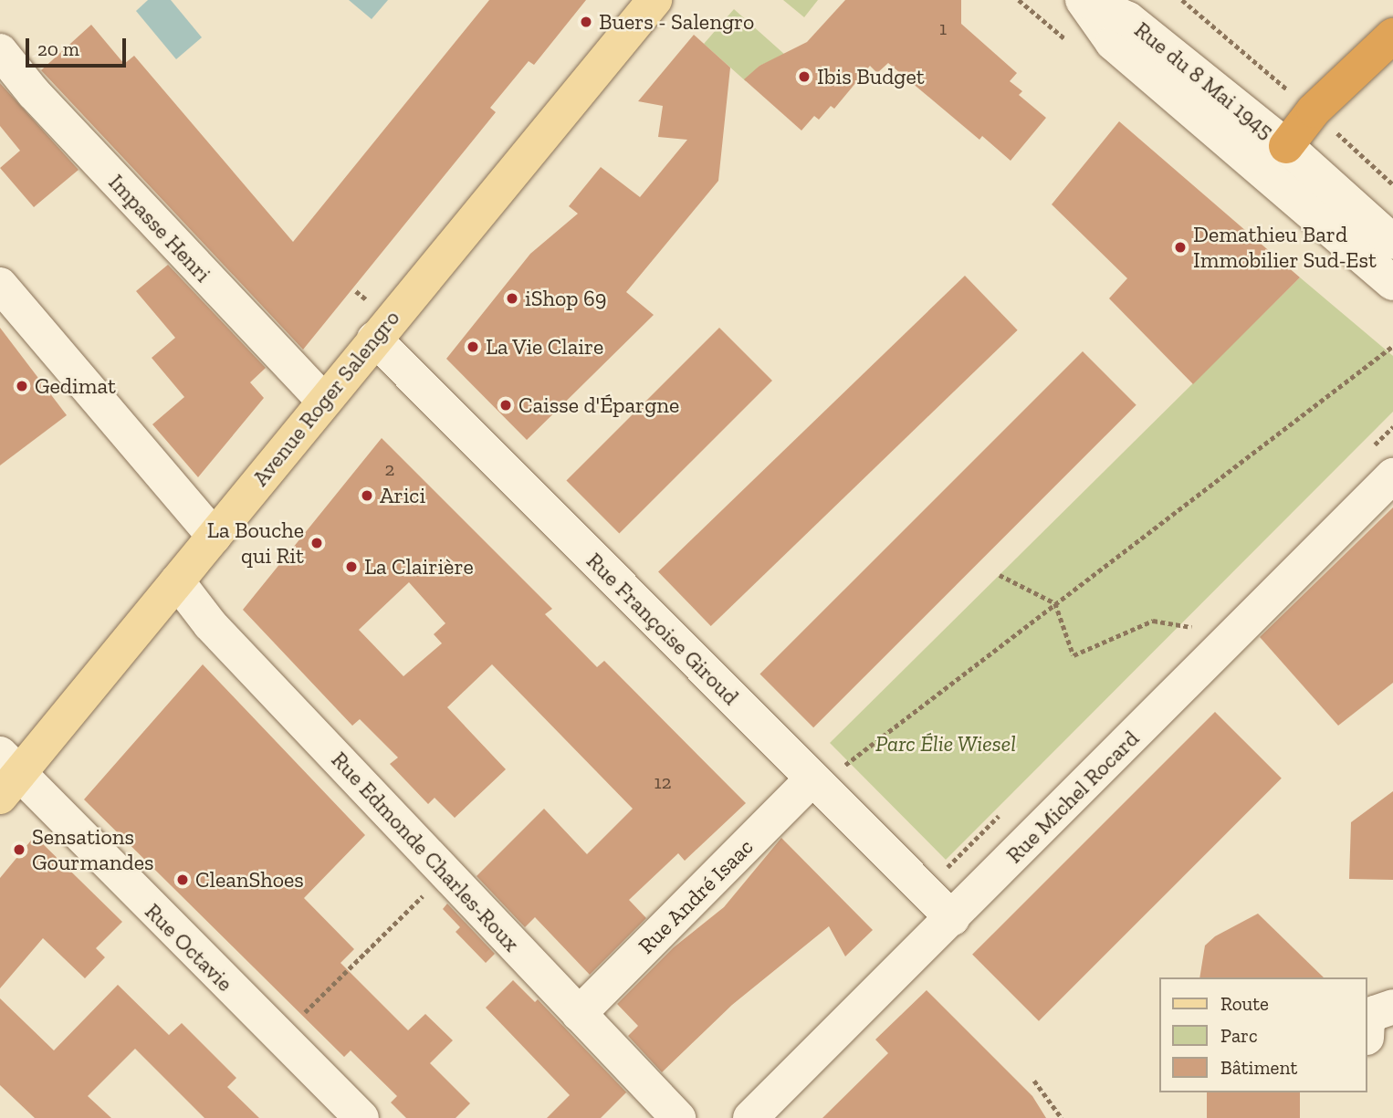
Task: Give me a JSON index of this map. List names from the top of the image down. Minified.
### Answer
{"streets":{"main road":["Avenue Roger Salengro"],"street":["Rue du 8 Mai 1945","Impasse Henri","Rue Françoise Giroud","Rue Michel Rocard","Rue Edmonde Charles-Roux","Rue André Isaac","Rue Octavie"]},"crossings":[["Impasse Henri","Avenue Roger Salengro"],["Avenue Roger Salengro","Rue Françoise Giroud"],["Avenue Roger Salengro","Rue Edmonde Charles-Roux"],["Avenue Roger Salengro","Rue Octavie"],["Rue Françoise Giroud","Rue Michel Rocard"],["Rue Françoise Giroud","Rue André Isaac"],["Rue Edmonde Charles-Roux","Rue André Isaac"]],"parks":["Parc Élie Wiesel"],"places":["Buers - Salengro","Ibis Budget","Demathieu Bard Immobilier Sud-Est","iShop 69","La Vie Claire","Gedimat","Caisse d'Épargne","Arici","La Bouche qui Rit","La Clairière","Sensations Gourmandes","CleanShoes"],"house_numbers":["1","2","12"],"legend":["Route","Parc","Bâtiment"],"scale_bar":"20 m"}
